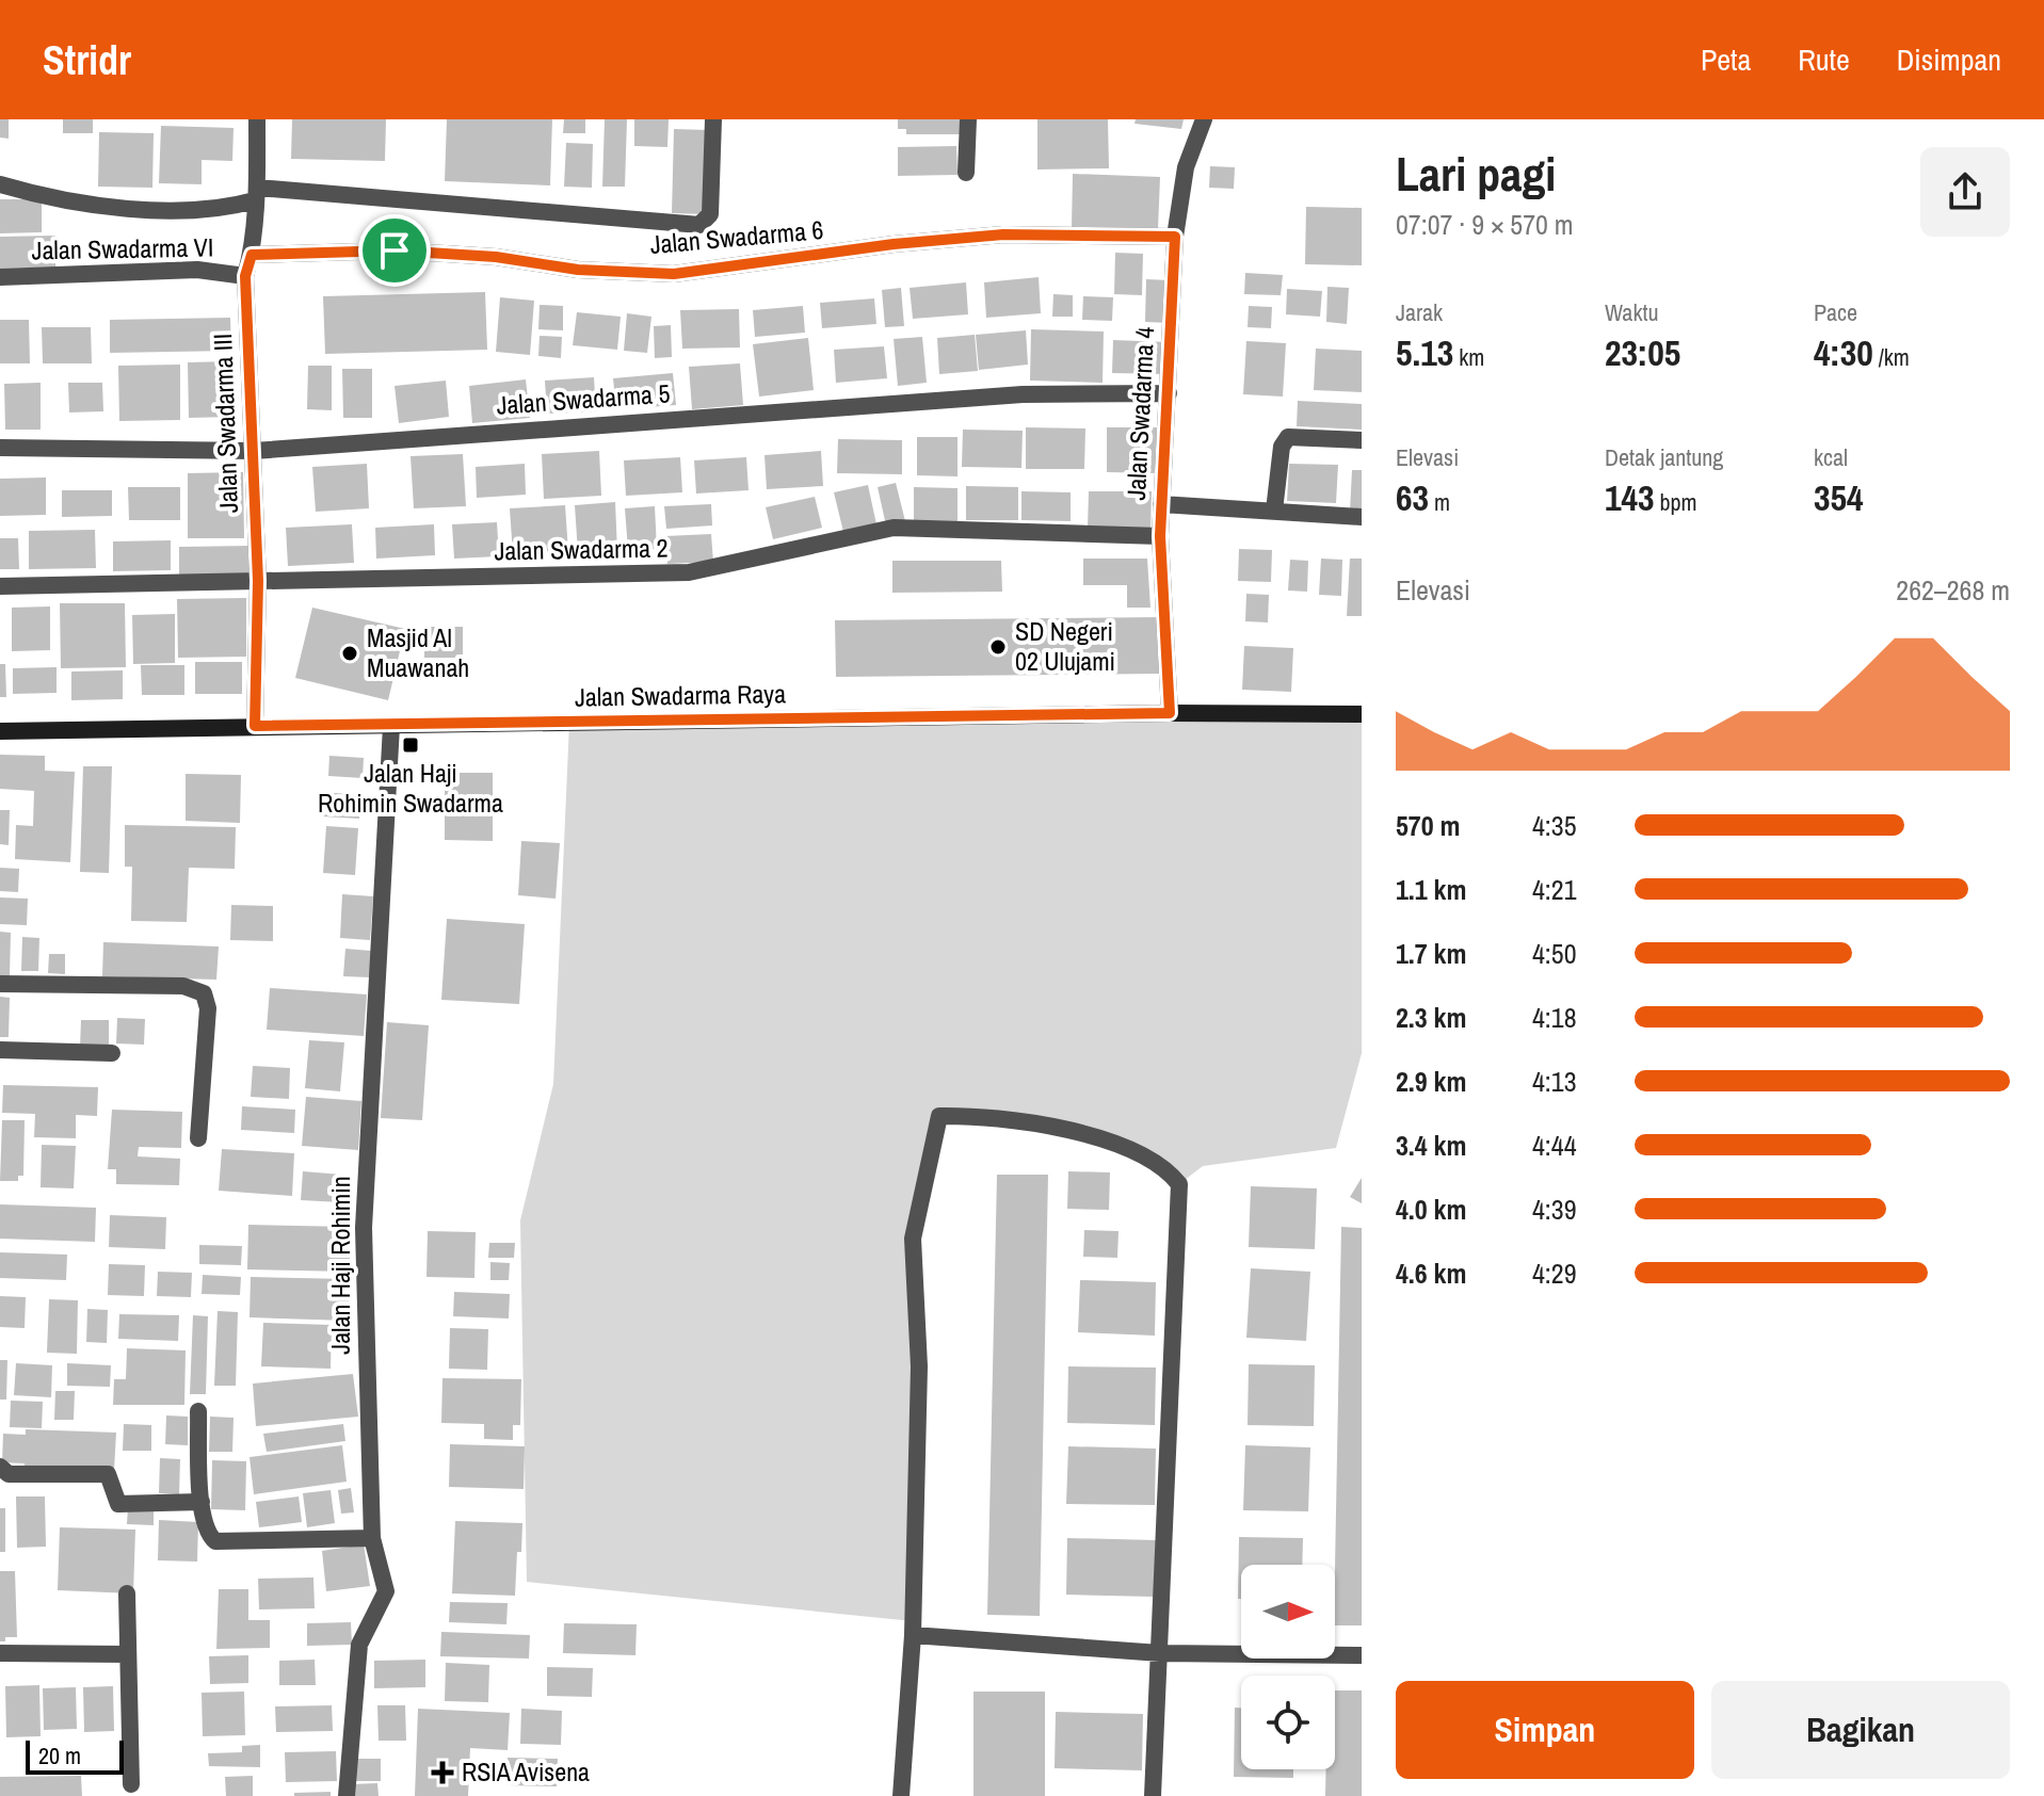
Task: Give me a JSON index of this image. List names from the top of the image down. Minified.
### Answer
{"streets":{"main road":["Jalan Swadarma Raya"],"street":["Jalan Swadarma 6","Jalan Swadarma VI","Jalan Swadarma 5","Jalan Swadarma 4","Jalan Swadarma III","Jalan Swadarma 2","Jalan Haji Rohimin"]},"crossings":[["Jalan Swadarma 6","Jalan Swadarma 4"],["Jalan Swadarma 6","Jalan Swadarma III"],["Jalan Swadarma VI","Jalan Swadarma III"],["Jalan Swadarma 5","Jalan Swadarma 4"],["Jalan Swadarma 5","Jalan Swadarma III"],["Jalan Swadarma 4","Jalan Swadarma 2"],["Jalan Swadarma 4","Jalan Swadarma Raya"],["Jalan Swadarma III","Jalan Swadarma 2"],["Jalan Swadarma III","Jalan Swadarma Raya"],["Jalan Swadarma Raya","Jalan Haji Rohimin"]],"places":{"other":["SD Negeri 02 Ulujami","Masjid Al Muawanah"],"transit":["Jalan Haji Rohimin Swadarma"],"health":["RSIA Avisena"]},"scale_bar":"20 m","north":"right","page":{"header":"Stridr","nav":["Peta","Rute","Disimpan"],"heading":["Lari pagi","07:07 · 9 × 570 m"],"stats":[["Jarak","5.13 km"],["Waktu","23:05"],["Pace","4:30 /km"],["Elevasi","63 m"],["Detak jantung","143 bpm"],["kcal","354"]],"chart":["Elevasi","262–268 m"],"list":[{"name":"570 m","note":"4:35"},{"name":"1.1 km","note":"4:21"},{"name":"1.7 km","note":"4:50"},{"name":"2.3 km","note":"4:18"},{"name":"2.9 km","note":"4:13"},{"name":"3.4 km","note":"4:44"},{"name":"4.0 km","note":"4:39"},{"name":"4.6 km","note":"4:29"}],"buttons":["Simpan","Bagikan"],"scale":"20 m"}}
